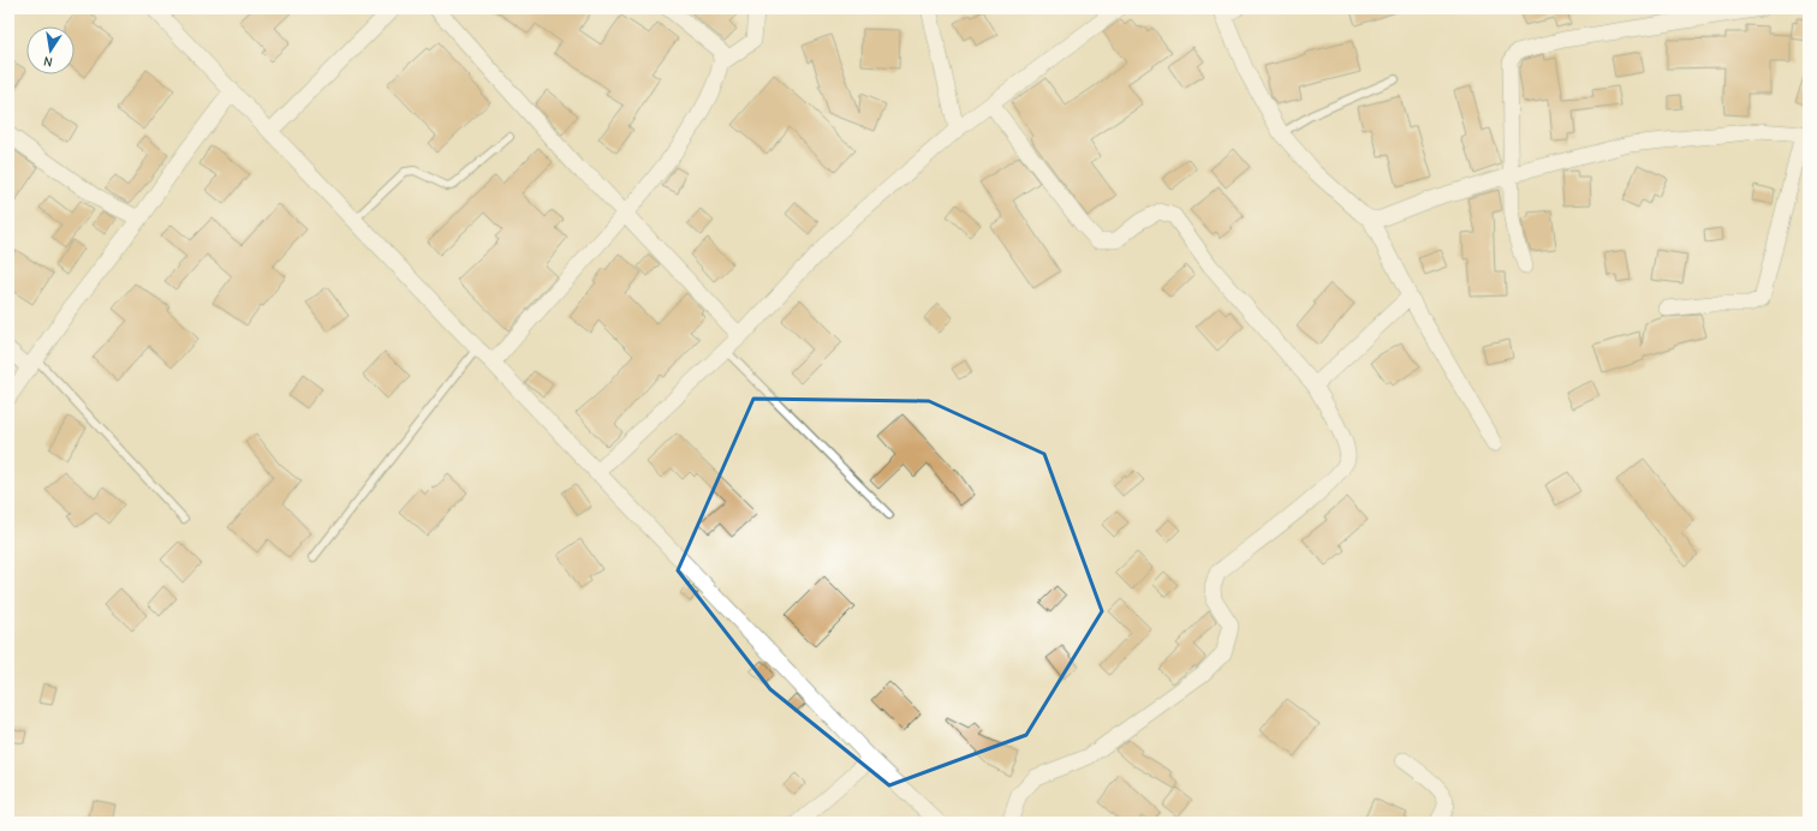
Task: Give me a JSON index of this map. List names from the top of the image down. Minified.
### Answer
{"north":"bottom"}
